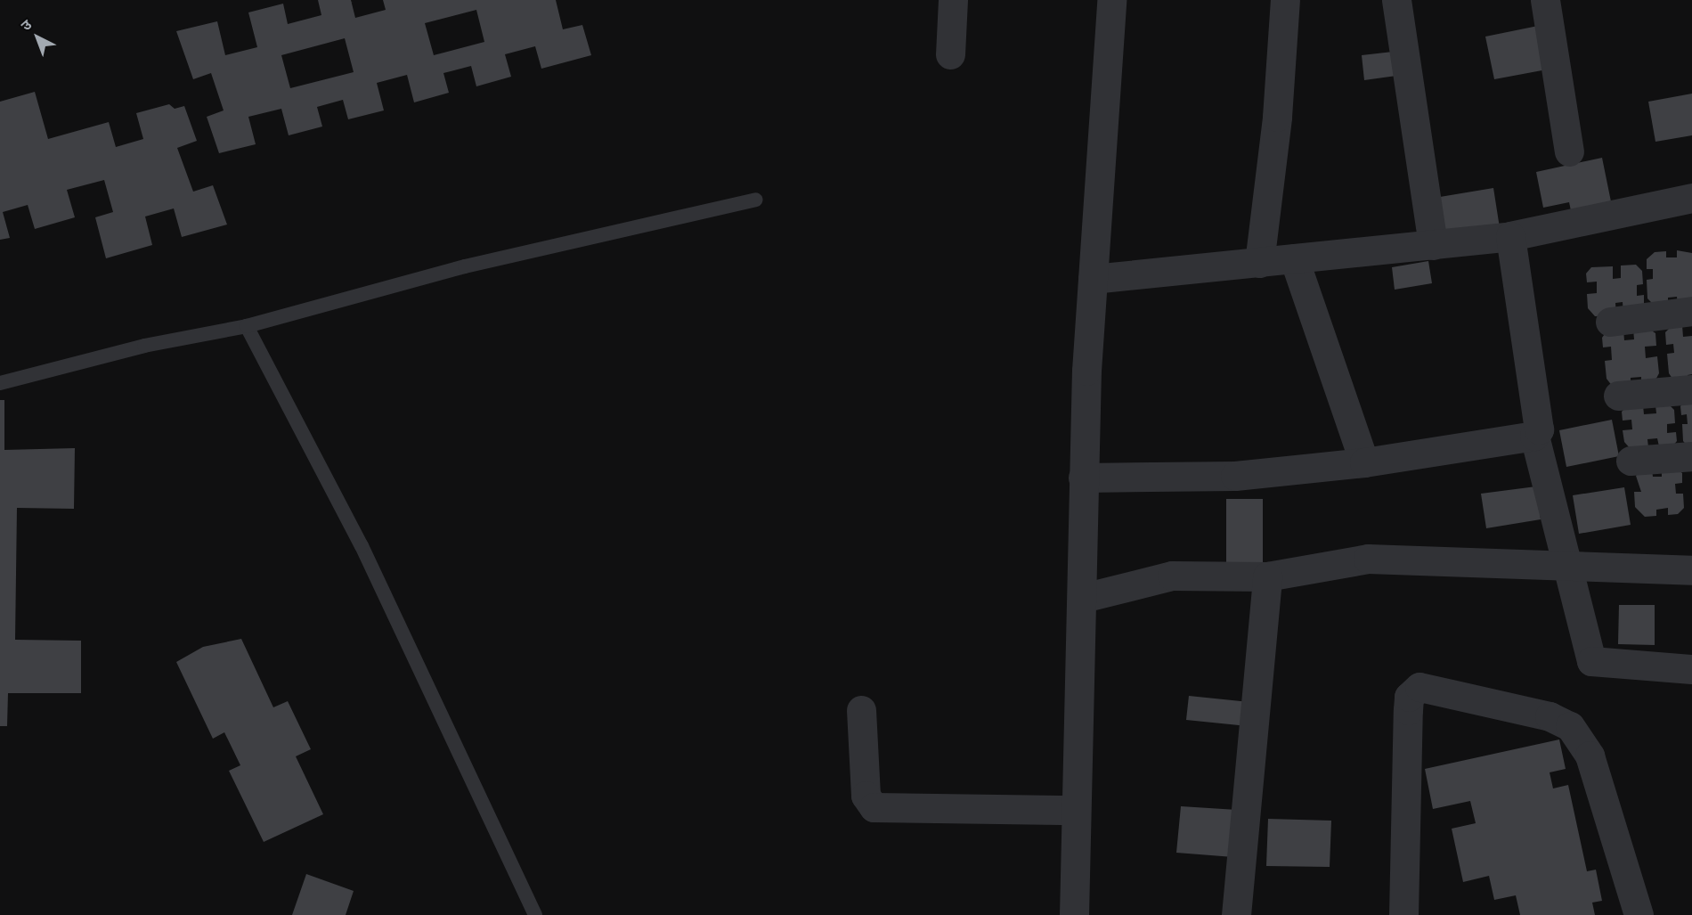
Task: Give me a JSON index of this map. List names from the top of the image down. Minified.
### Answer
{"north":"top left"}
